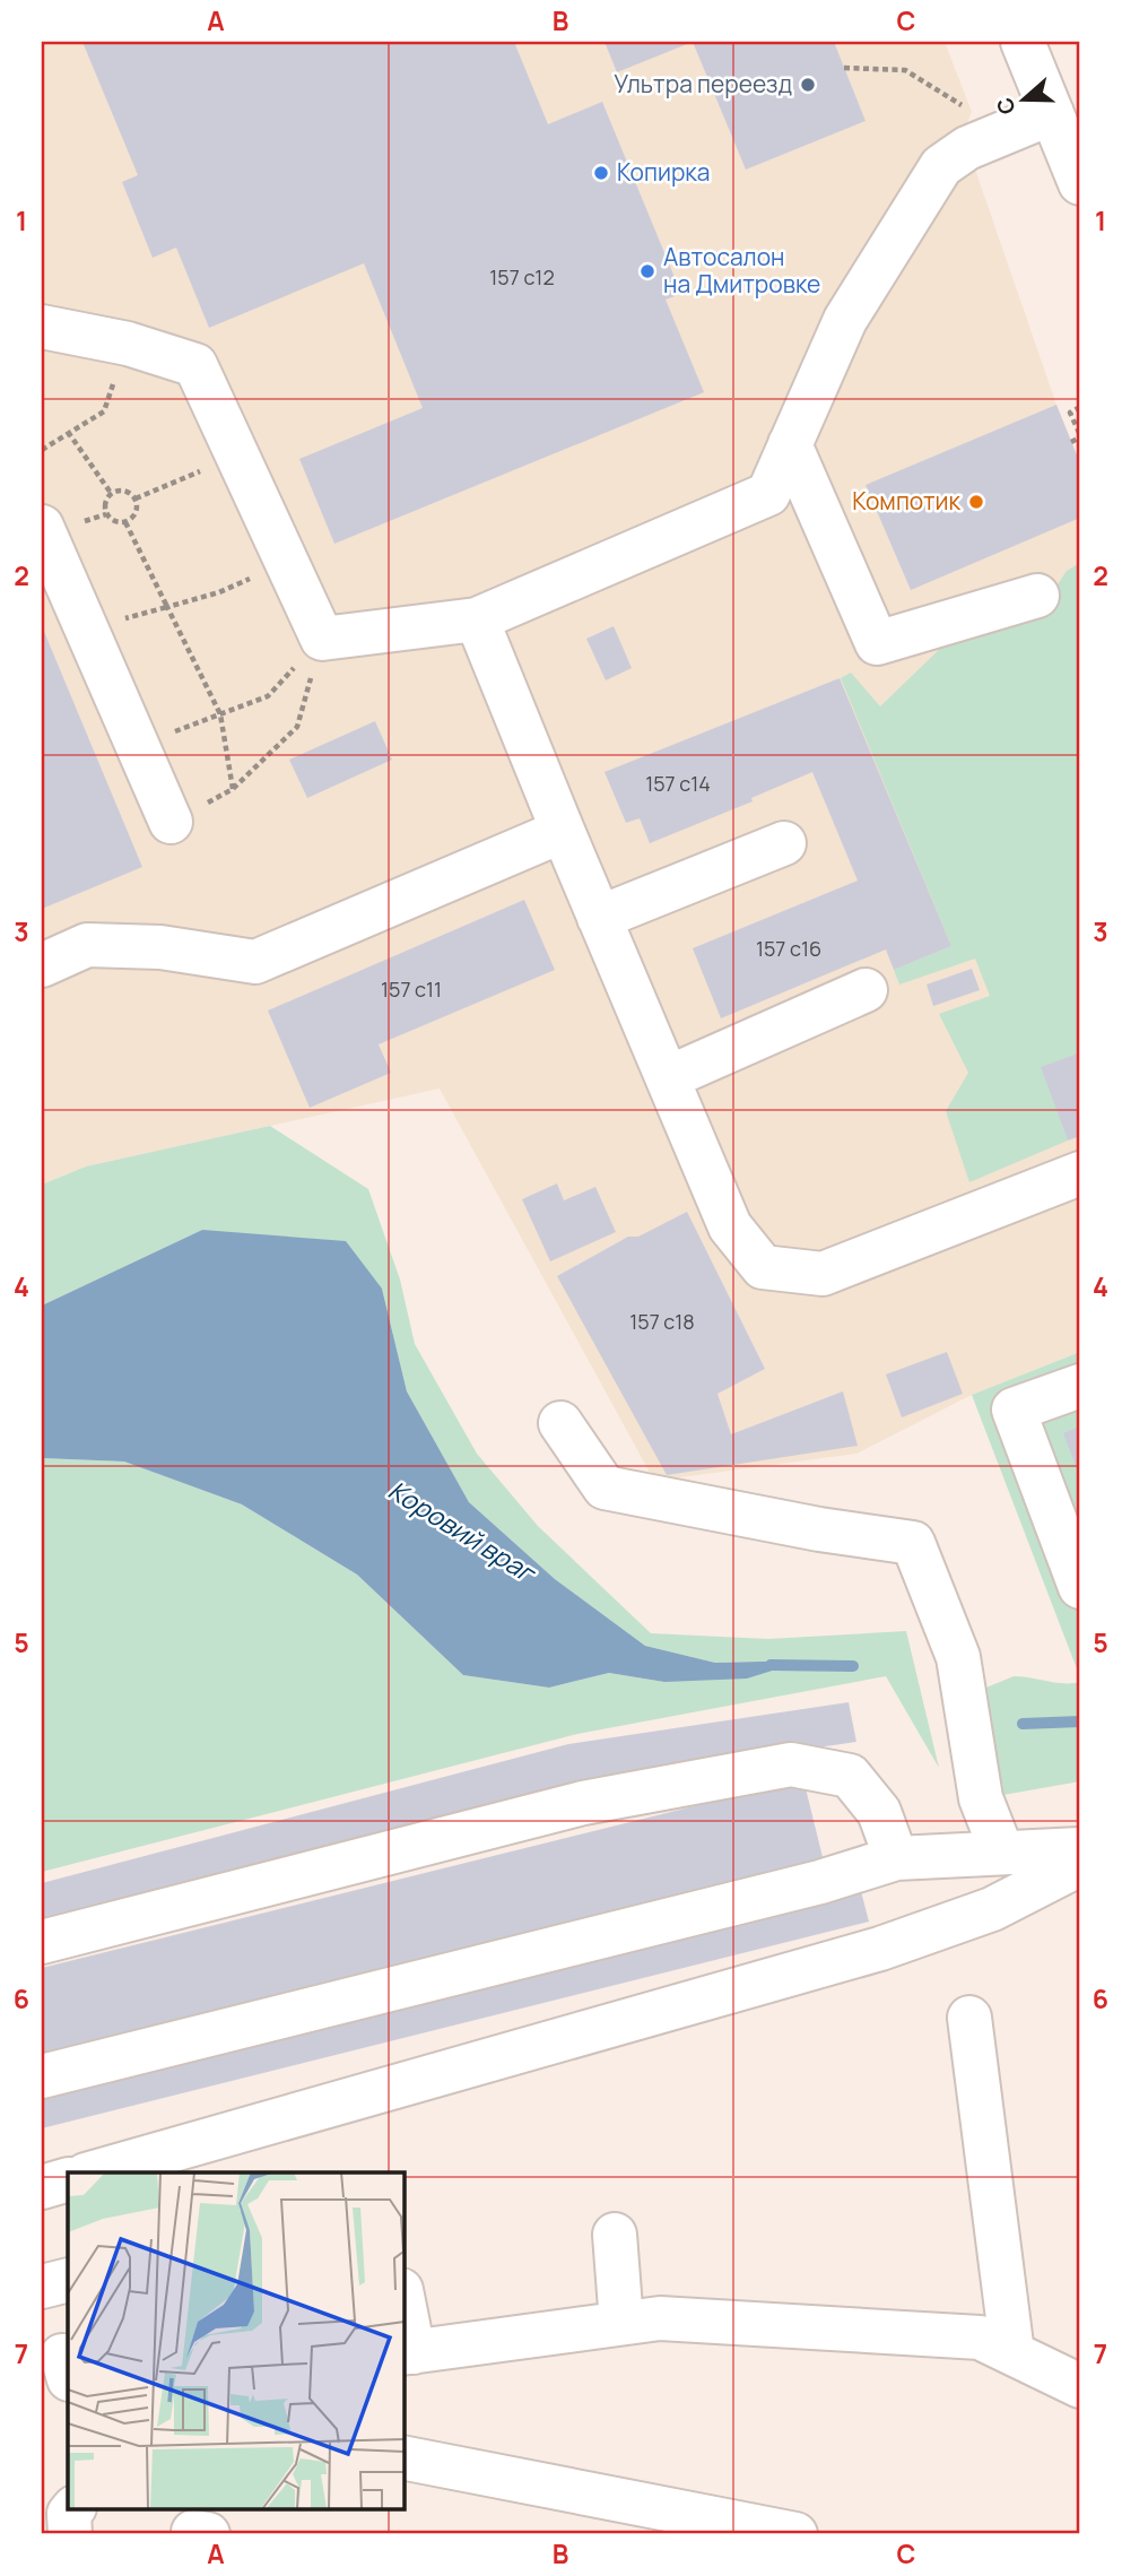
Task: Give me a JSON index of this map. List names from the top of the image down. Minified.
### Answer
{"water":["Коровий враг"],"places":["Ультра переезд","Копирка","Автосалон на Дмитровке","Компотик"],"house_numbers":["157 с12","157 с14","157 с16","157 с11","157 с18"],"north":"left","grid":{"columns":["A","B","C"],"rows":["1","2","3","4","5","6","7"]}}
